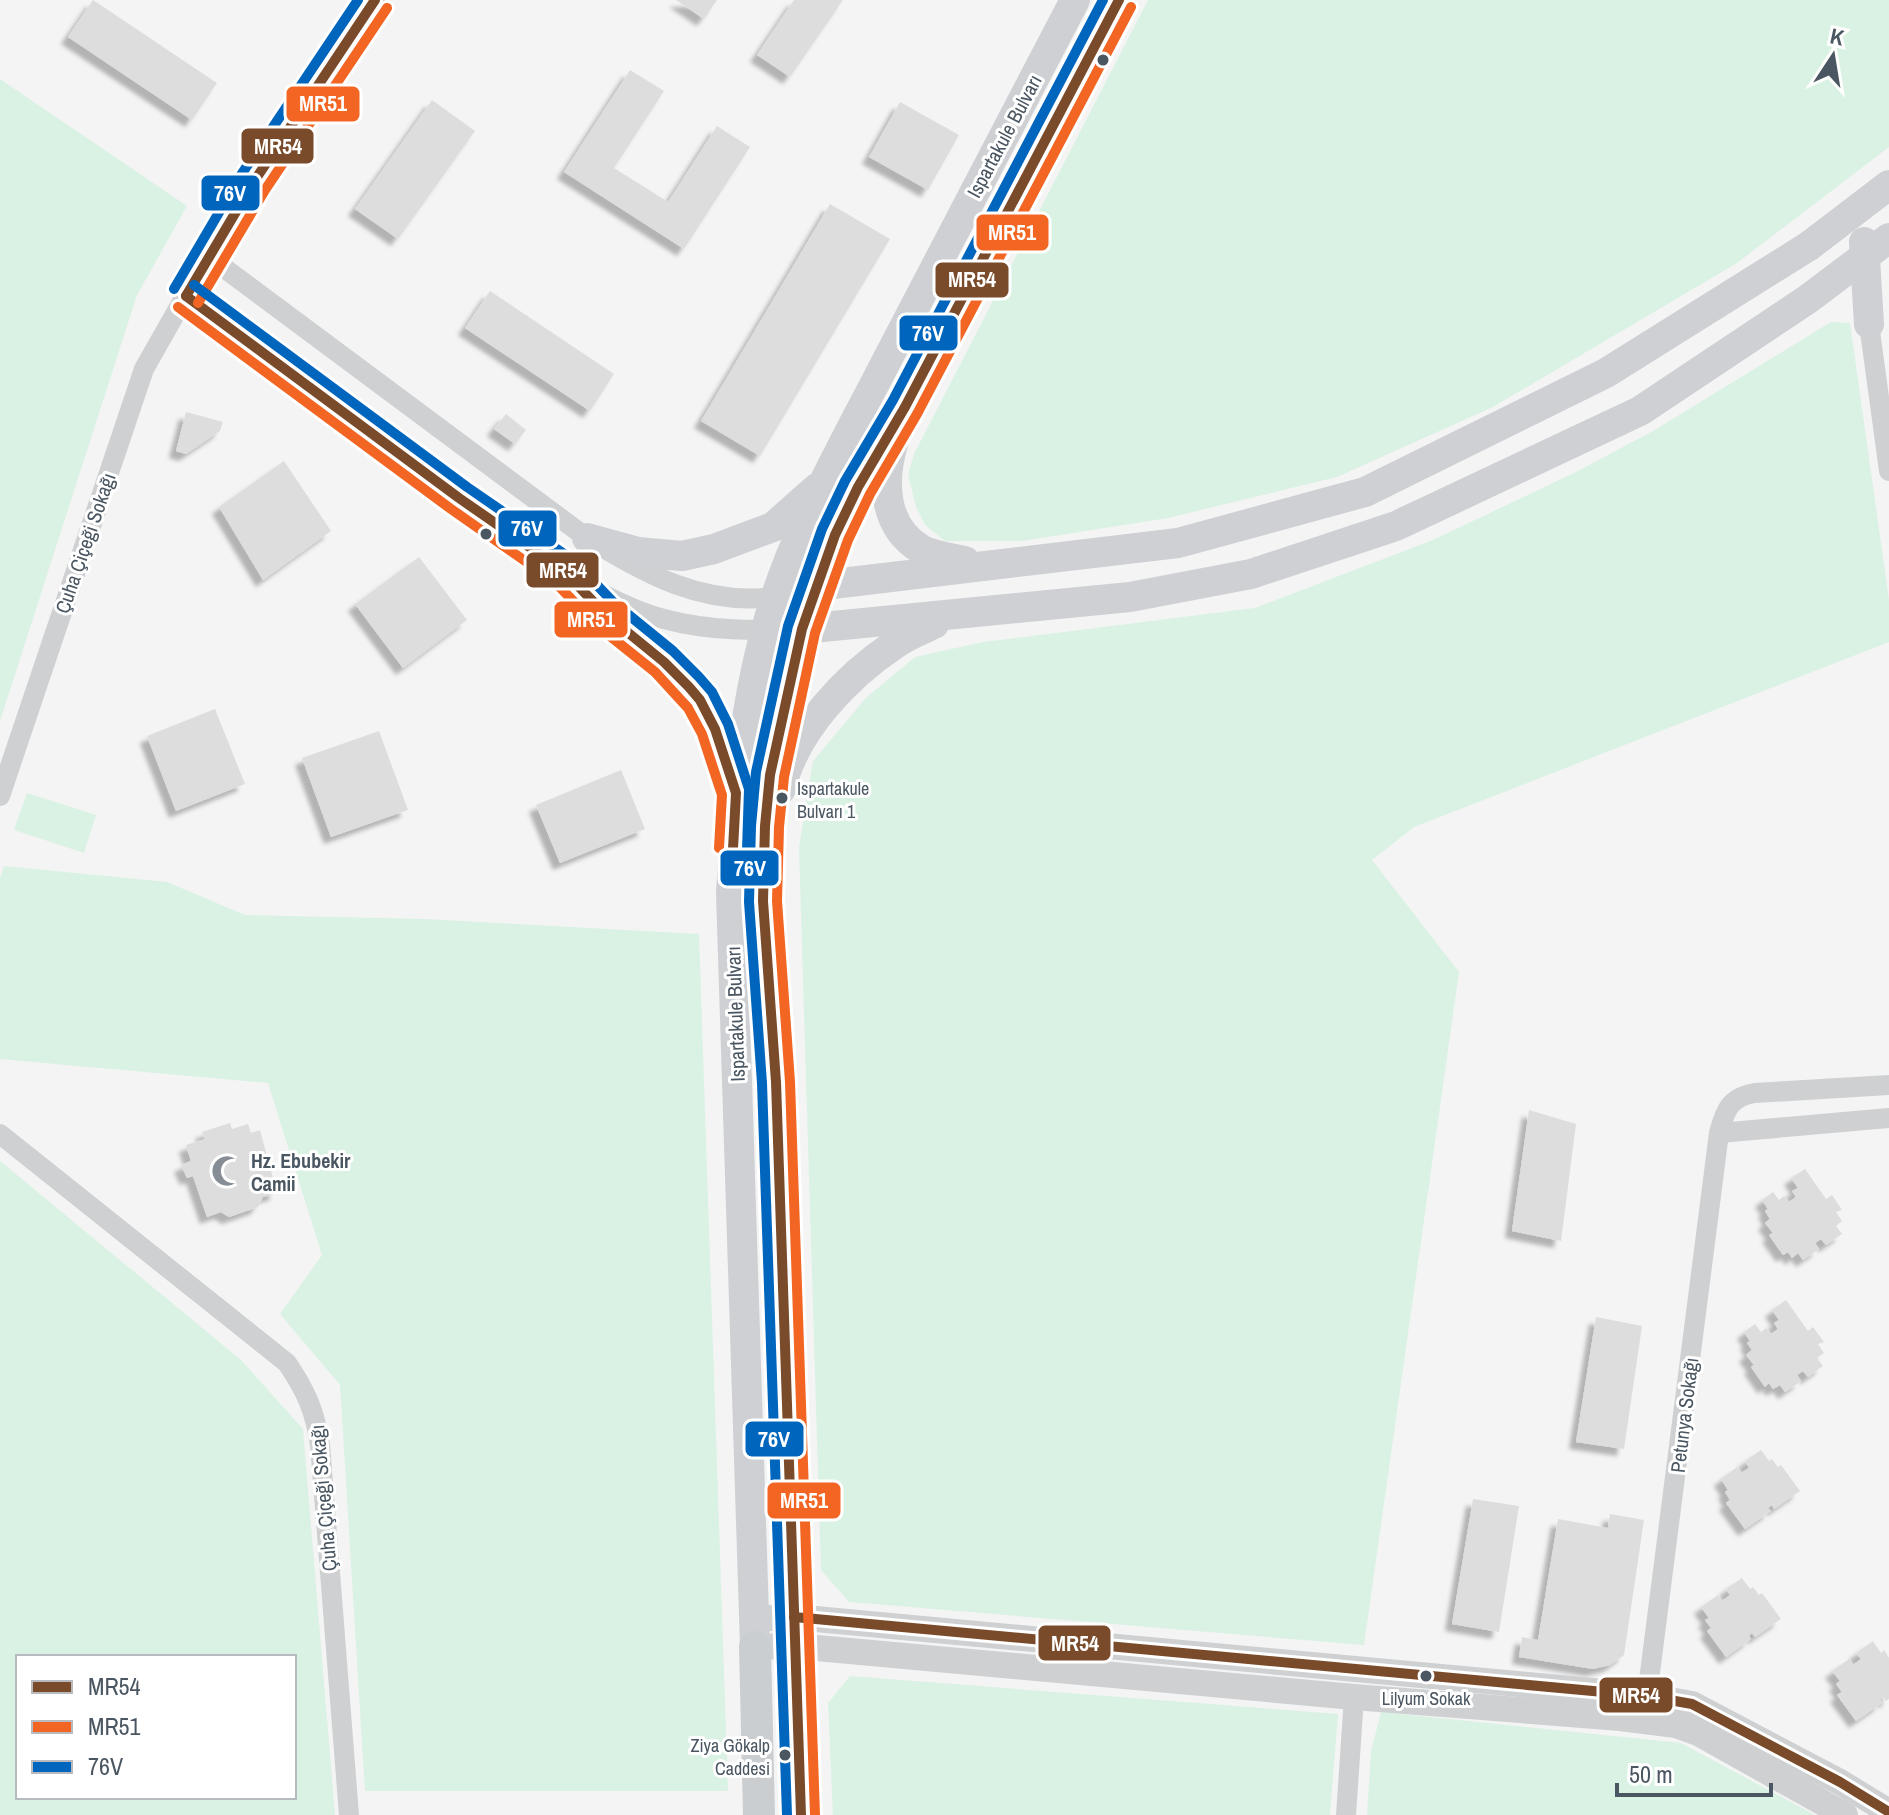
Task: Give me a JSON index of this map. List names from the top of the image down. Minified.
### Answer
{"streets":{"main road":["Ispartakule Bulvarı"],"street":["Çuha Çiçeği Sokağı","Petunya Sokağı"]},"places":{"other":["Ispartakule Bulvarı 1","Lilyum Sokak","Ziya Gökalp Caddesi"],"mosque":["Hz. Ebubekir Camii"]},"lines":["transit line MR54","transit line 76V","transit line MR51"],"legend":["MR54","MR51","76V"],"scale_bar":"50 m","north":"top"}
